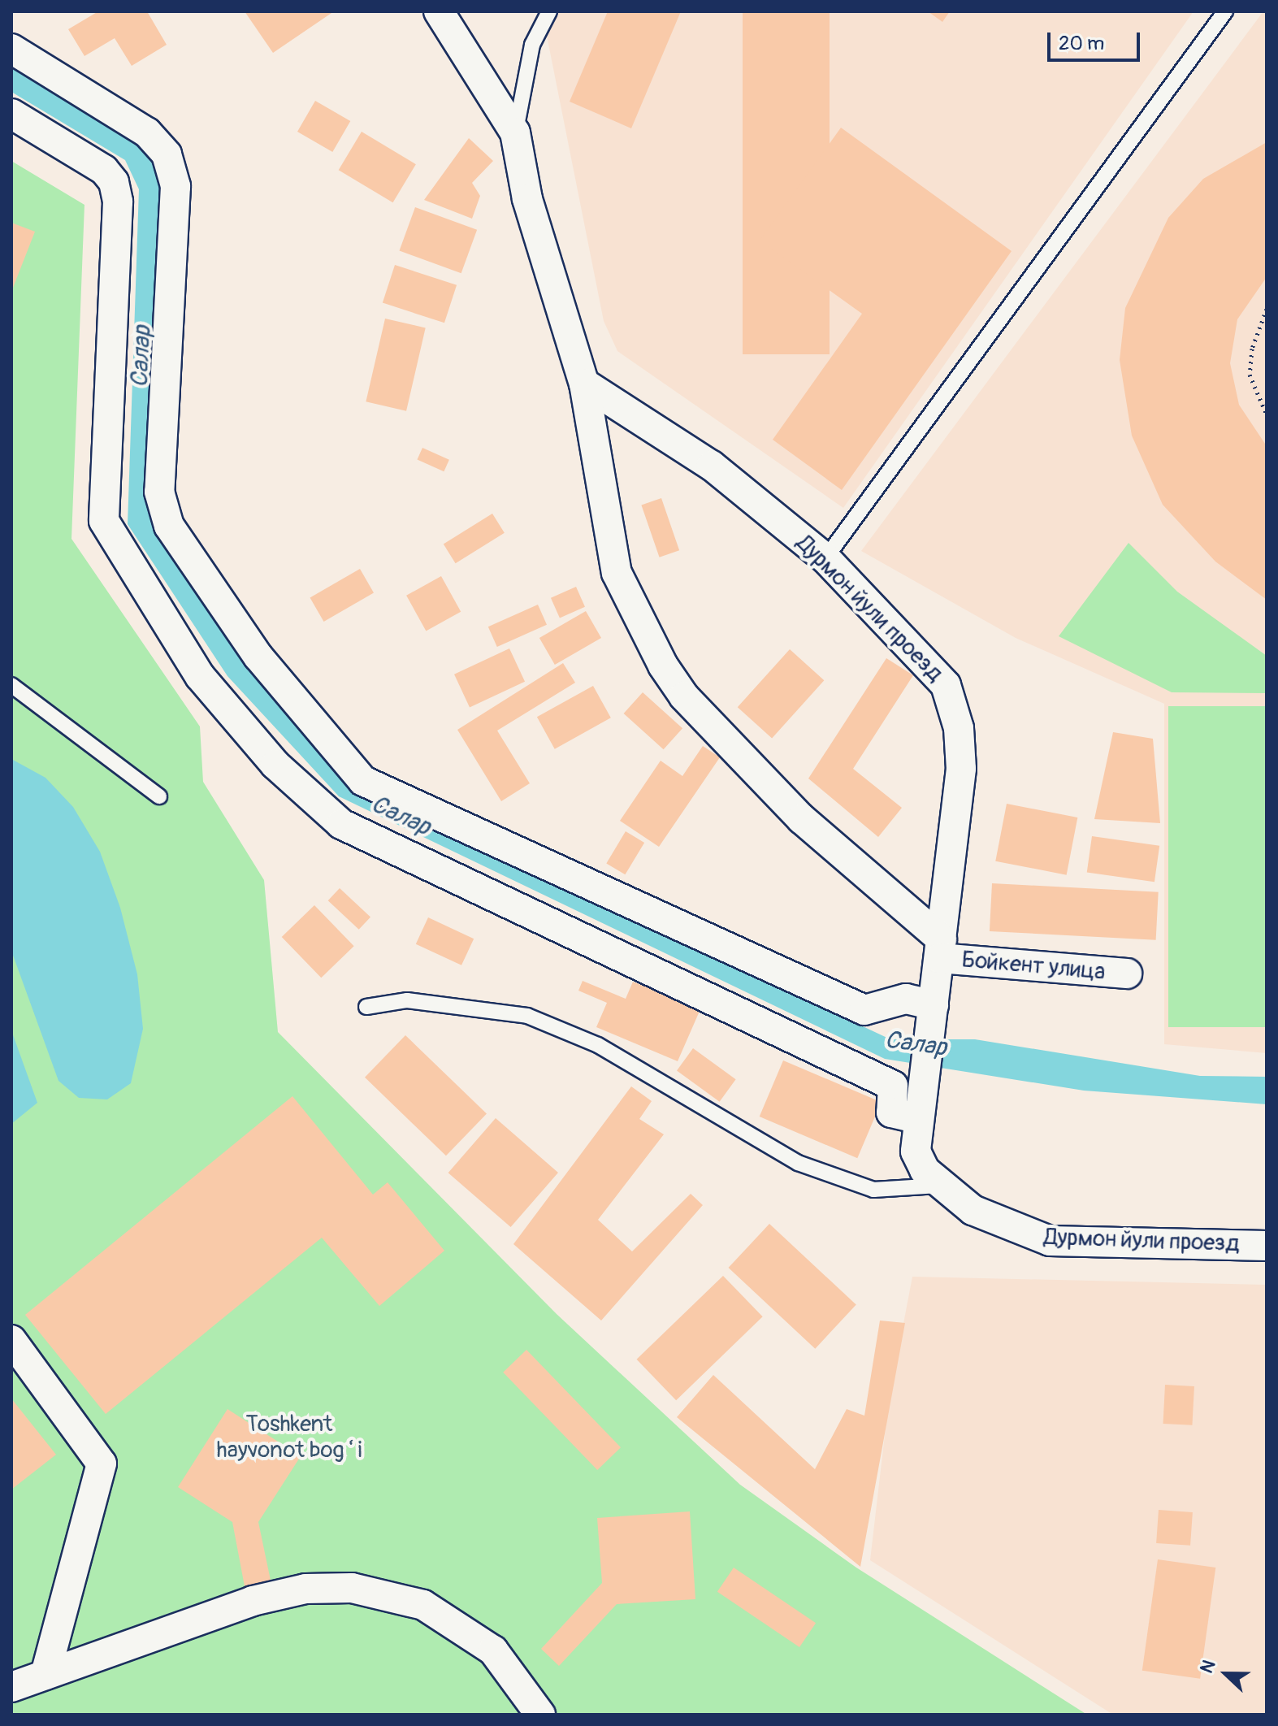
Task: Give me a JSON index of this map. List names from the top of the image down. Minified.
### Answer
{"streets":{"street":["Дурмон йули проезд","Бойкент улица"]},"crossings":[["Дурмон йули проезд","Бойкент улица"]],"water":["Салар"],"parks":["Toshkent hayvonot bogʻi"],"scale_bar":"20 m","north":"left"}
